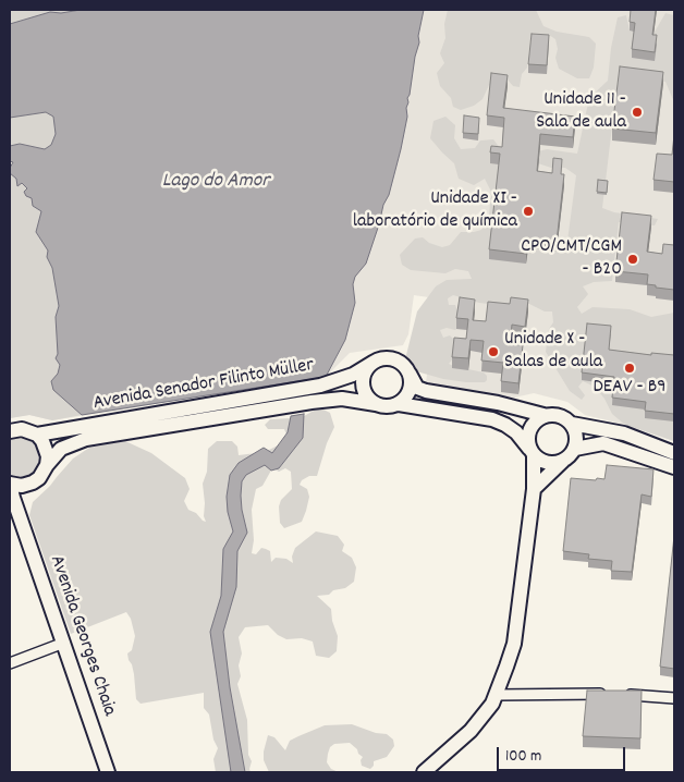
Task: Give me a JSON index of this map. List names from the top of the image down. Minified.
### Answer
{"streets":{"main road":["Avenida Senador Filinto Müller","Avenida Georges Chaia"]},"water":["Lago do Amor"],"places":["Unidade 11 - Sala de aula","Unidade XI - laboratório de química","CPO/CMT/CGM - B20","Unidade X - Salas de aula","DEAV - B9"],"scale_bar":"100 m"}
